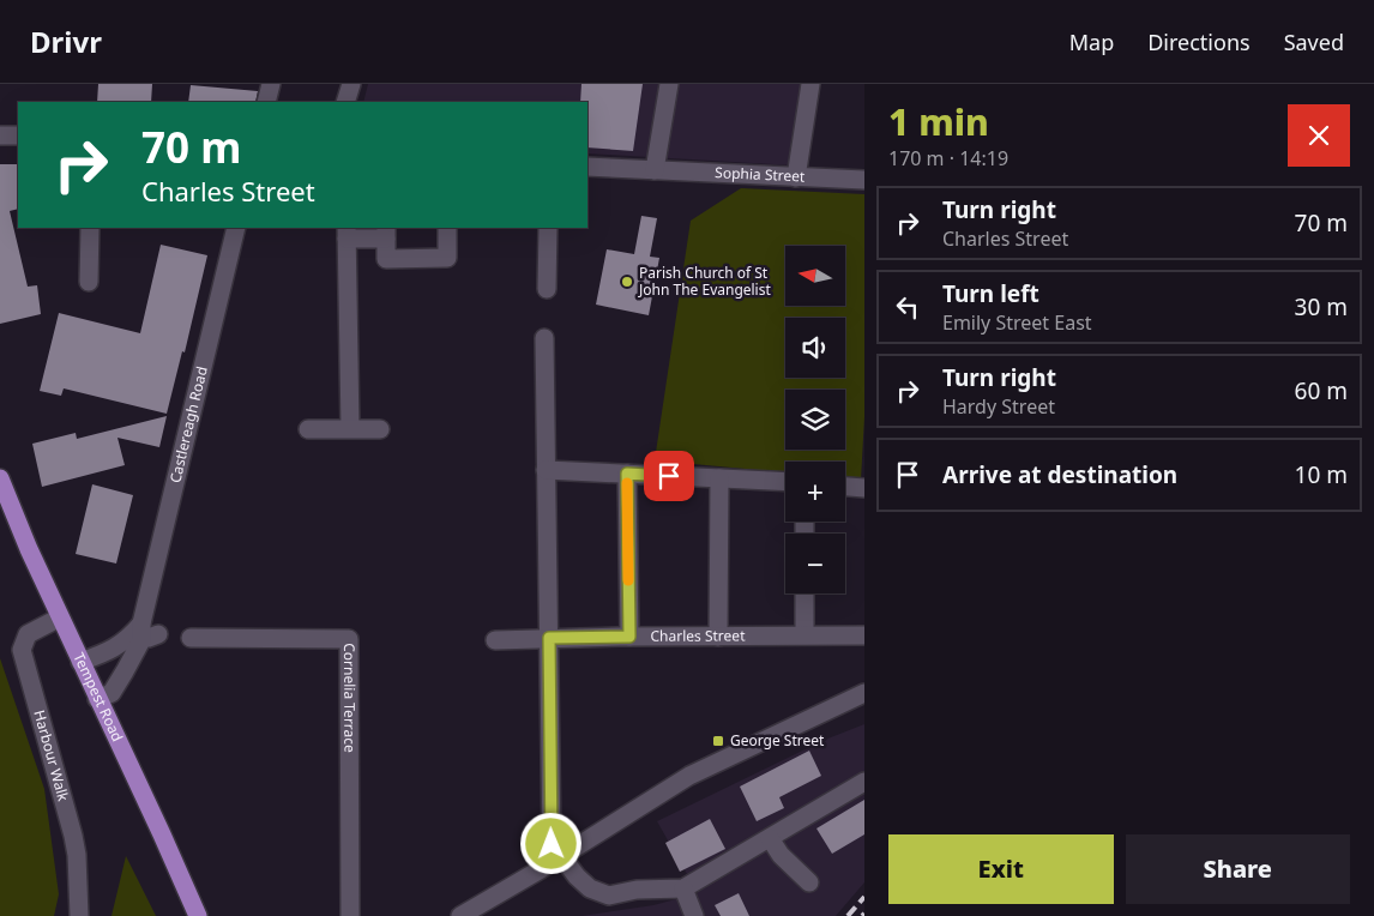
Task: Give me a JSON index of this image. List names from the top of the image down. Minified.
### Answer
{"streets":{"main road":["Tempest Road"],"street":["Sophia Street","Castlereagh Road","Charles Street","Cornelia Terrace","Harbour Walk"]},"crossings":[["Castlereagh Road","Tempest Road"],["Tempest Road","Harbour Walk"]],"places":{"other":["Parish Church of St John The Evangelist"],"transit":["George Street"]},"north":"left","page":{"header":"Drivr","nav":["Map","Directions","Saved"],"heading":["1 min","170 m · 14:19"],"turn":["70 m","Charles Street"],"list":[{"name":"Turn right","note":"Charles Street","value":"70 m"},{"name":"Turn left","note":"Emily Street East","value":"30 m"},{"name":"Turn right","note":"Hardy Street","value":"60 m"},{"name":"Arrive at destination","value":"10 m"}],"map_buttons":["+","−"],"buttons":["Exit","Share"]}}
